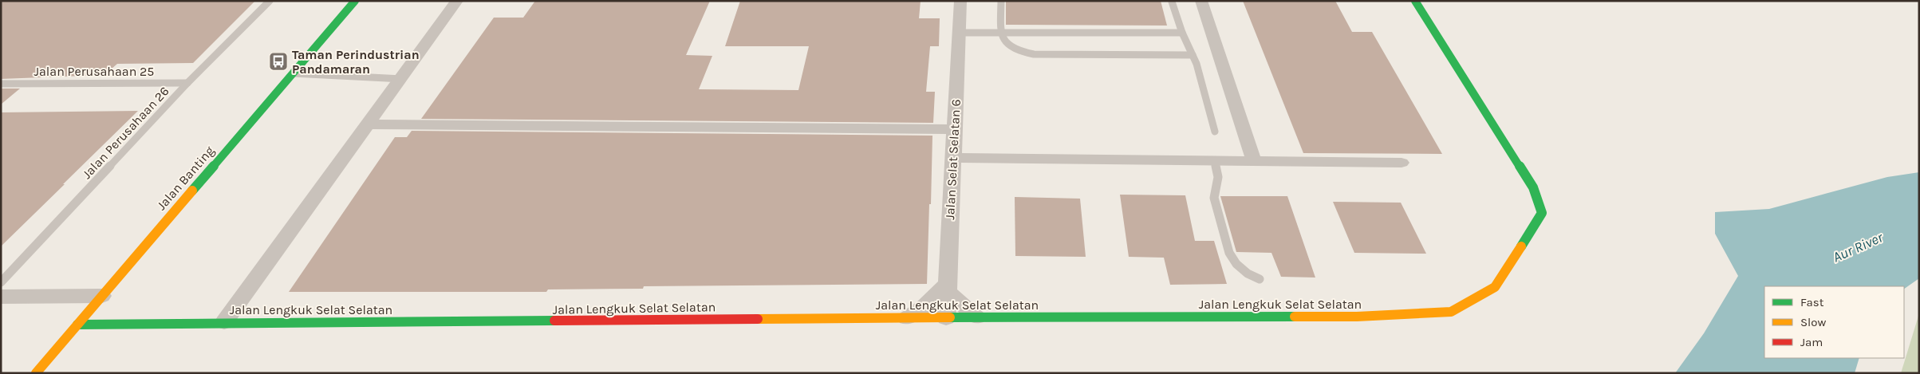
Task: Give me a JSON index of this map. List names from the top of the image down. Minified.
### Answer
{"streets":{"street":["Jalan Selat Selatan 6","Jalan Banting","Jalan Lengkuk Selat Selatan"],"lane":["Jalan Perusahaan 25","Jalan Perusahaan 26"]},"crossings":[["Jalan Perusahaan 25","Jalan Perusahaan 26"],["Jalan Selat Selatan 6","Jalan Lengkuk Selat Selatan"],["Jalan Banting","Jalan Lengkuk Selat Selatan"]],"water":["Aur River"],"places":{"bus stop":["Taman Perindustrian Pandamaran"]},"legend":["Fast","Slow","Jam"]}
